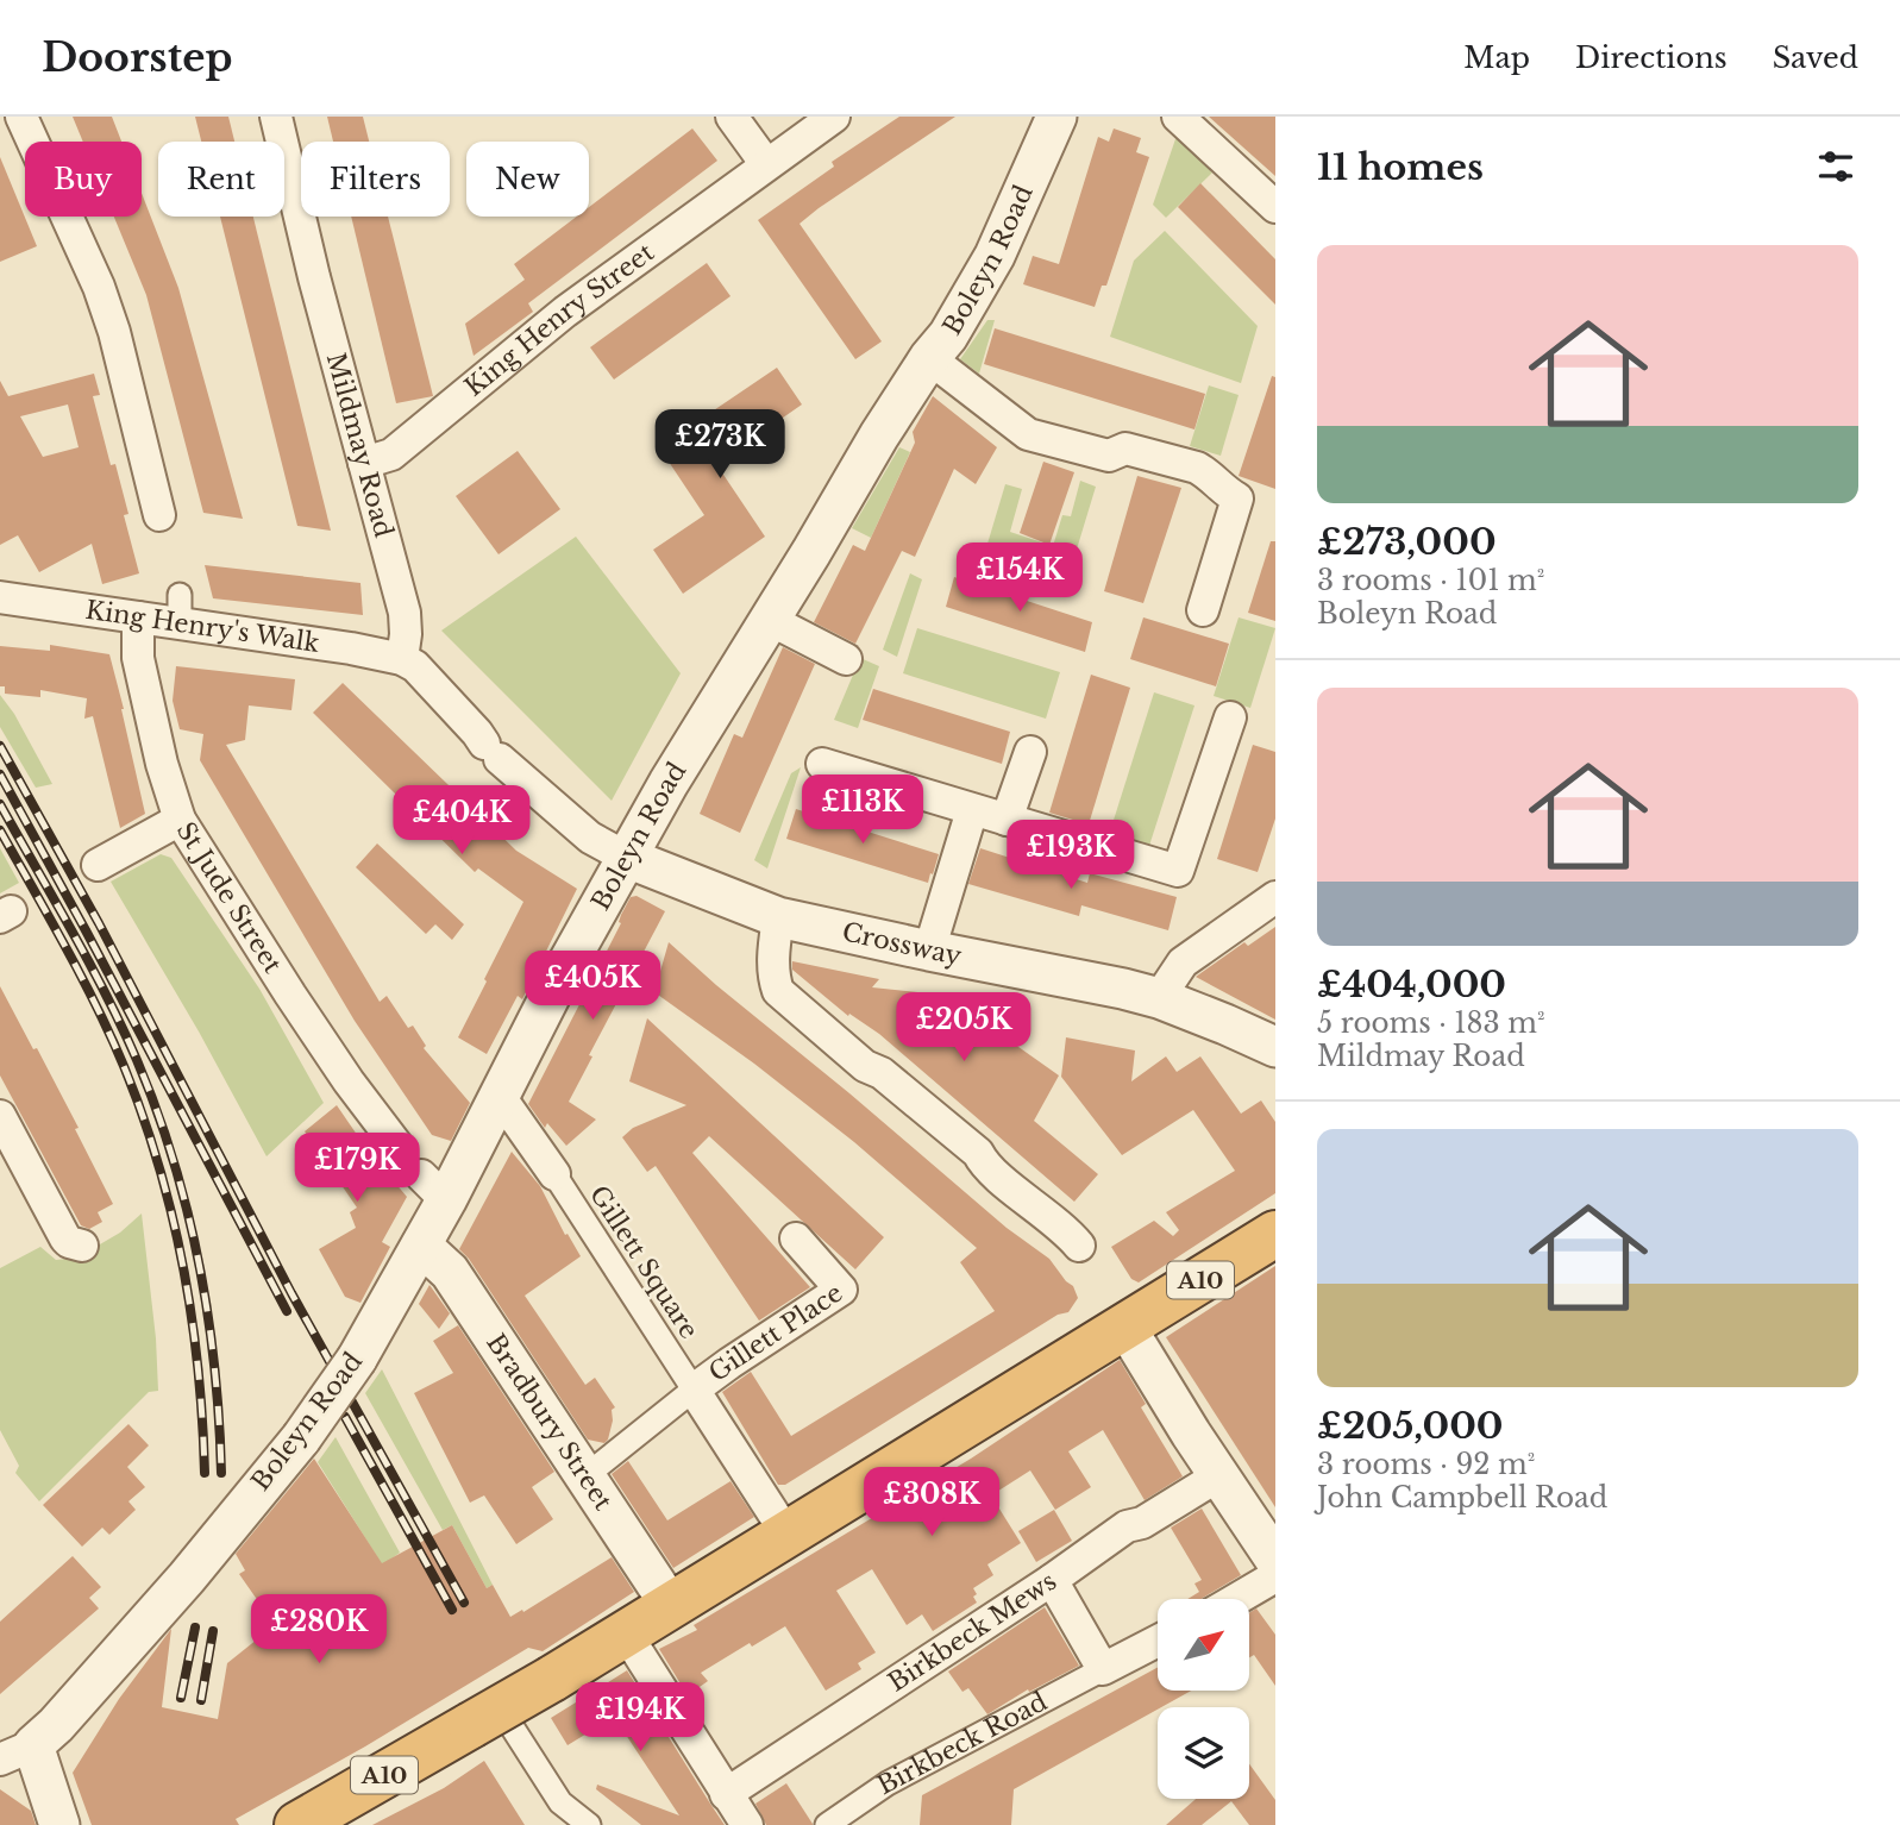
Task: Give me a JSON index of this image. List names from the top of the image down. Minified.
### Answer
{"streets":{"highway":["A10"],"street":["Boleyn Road","King Henry Street","Mildmay Road","King Henry's Walk","St Jude Street","Crossway","Gillett Square","Gillett Place","Bradbury Street","Birkbeck Mews","Birkbeck Road"]},"crossings":[["Boleyn Road","Crossway"],["Boleyn Road","Bradbury Street"],["King Henry Street","Mildmay Road"],["Mildmay Road","King Henry's Walk"],["King Henry's Walk","St Jude Street"],["Gillett Square","Gillett Place"],["A10","Bradbury Street"]],"north":"top right","page":{"header":"Doorstep","nav":["Map","Directions","Saved"],"heading":"11 homes","chip":["Buy","Rent","Filters","New"],"list":[{"name":"£273,000","note":"3 rooms · 101 m² · Boleyn Road"},{"name":"£404,000","note":"5 rooms · 183 m² · Mildmay Road"},{"name":"£205,000","note":"3 rooms · 92 m² · John Campbell Road"}],"price":["£273K","£154K","£113K","£404K","£193K","£405K","£205K","£179K","£308K","£280K","£194K"]}}
